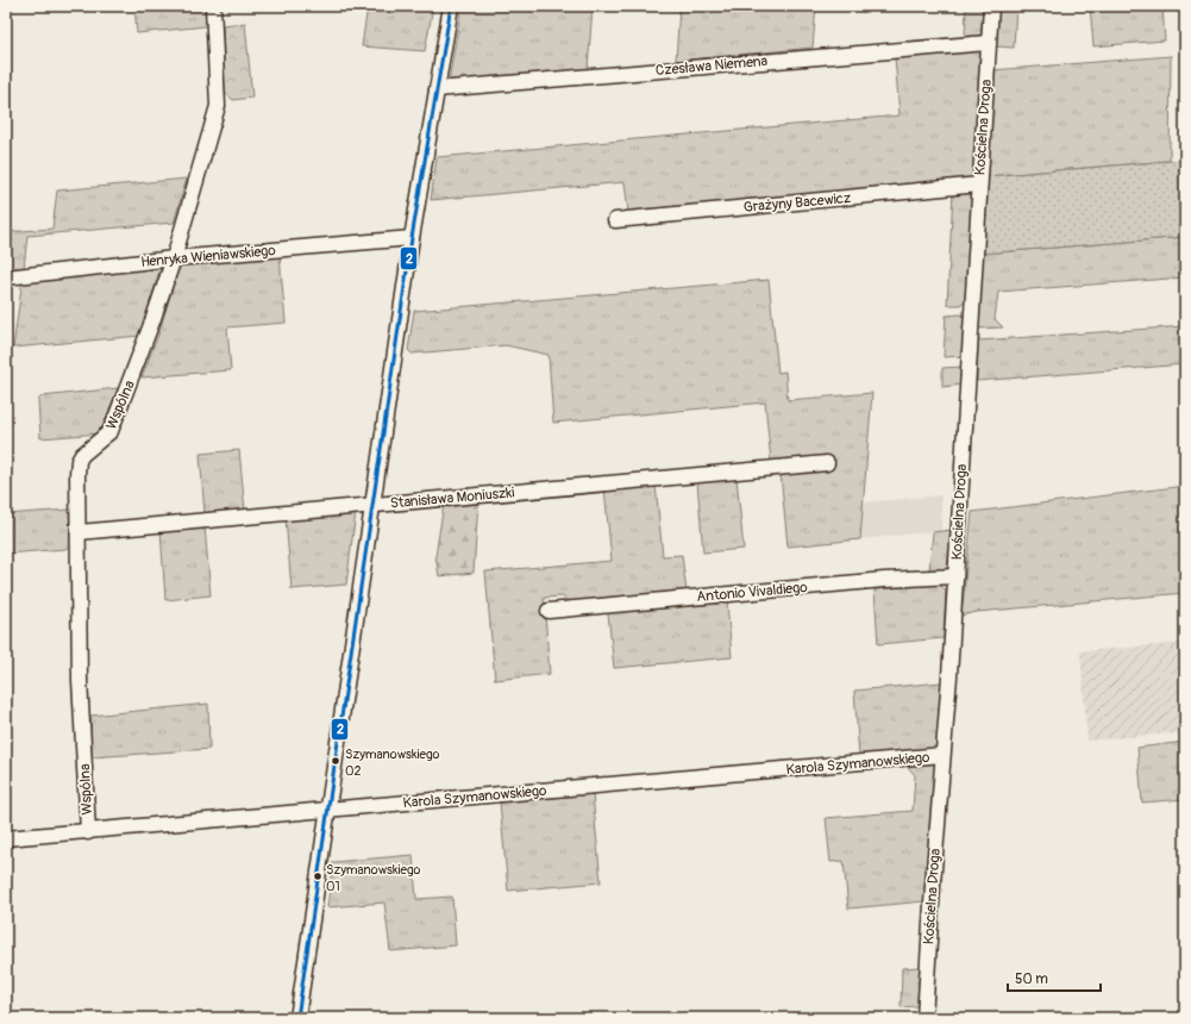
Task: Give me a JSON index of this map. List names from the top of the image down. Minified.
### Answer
{"streets":{"street":["Czesława Niemena","Kościelna Droga","Grażyny Bacewicz","Henryka Wieniawskiego","Wspólna","Stanisława Moniuszki","Antonio Vivaldiego","Karola Szymanowskiego"]},"crossings":[["Czesława Niemena","Kościelna Droga"],["Kościelna Droga","Grażyny Bacewicz"],["Kościelna Droga","Antonio Vivaldiego"],["Kościelna Droga","Karola Szymanowskiego"],["Henryka Wieniawskiego","Wspólna"],["Wspólna","Stanisława Moniuszki"],["Wspólna","Karola Szymanowskiego"]],"places":["Szymanowskiego 02","Szymanowskiego 01"],"lines":["transit line 2"],"scale_bar":"50 m"}
